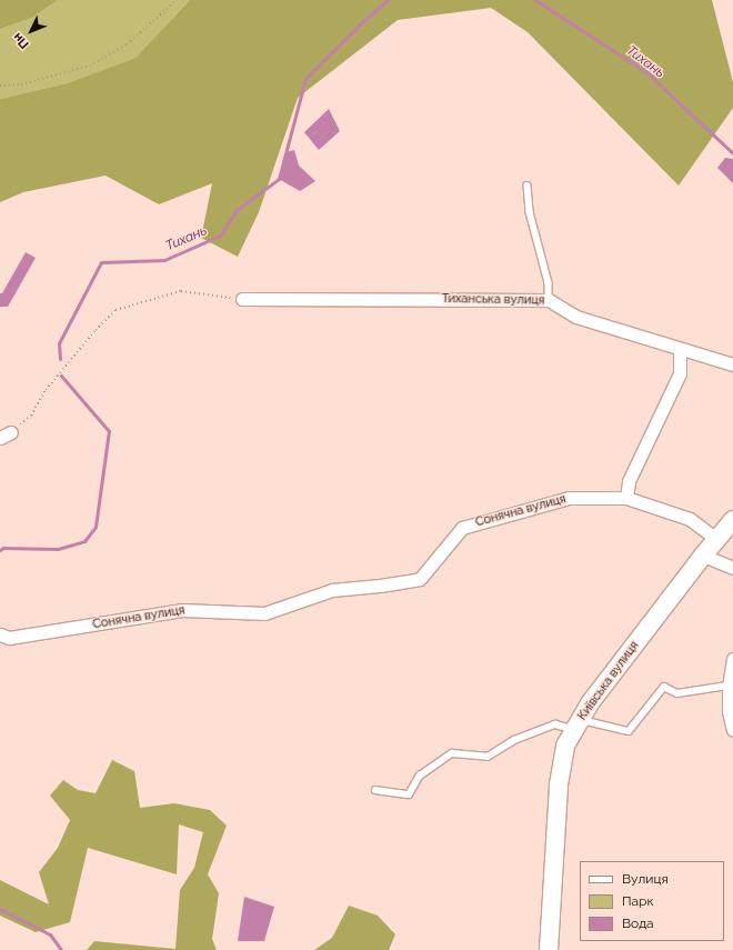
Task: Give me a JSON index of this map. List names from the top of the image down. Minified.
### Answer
{"streets":{"main road":["Київська вулиця"],"street":["Тиханська вулиця","Сонячна вулиця"]},"crossings":[["Сонячна вулиця","Київська вулиця"]],"water":["Тихань"],"legend":["Вулиця","Парк","Вода"],"north":"bottom left"}
